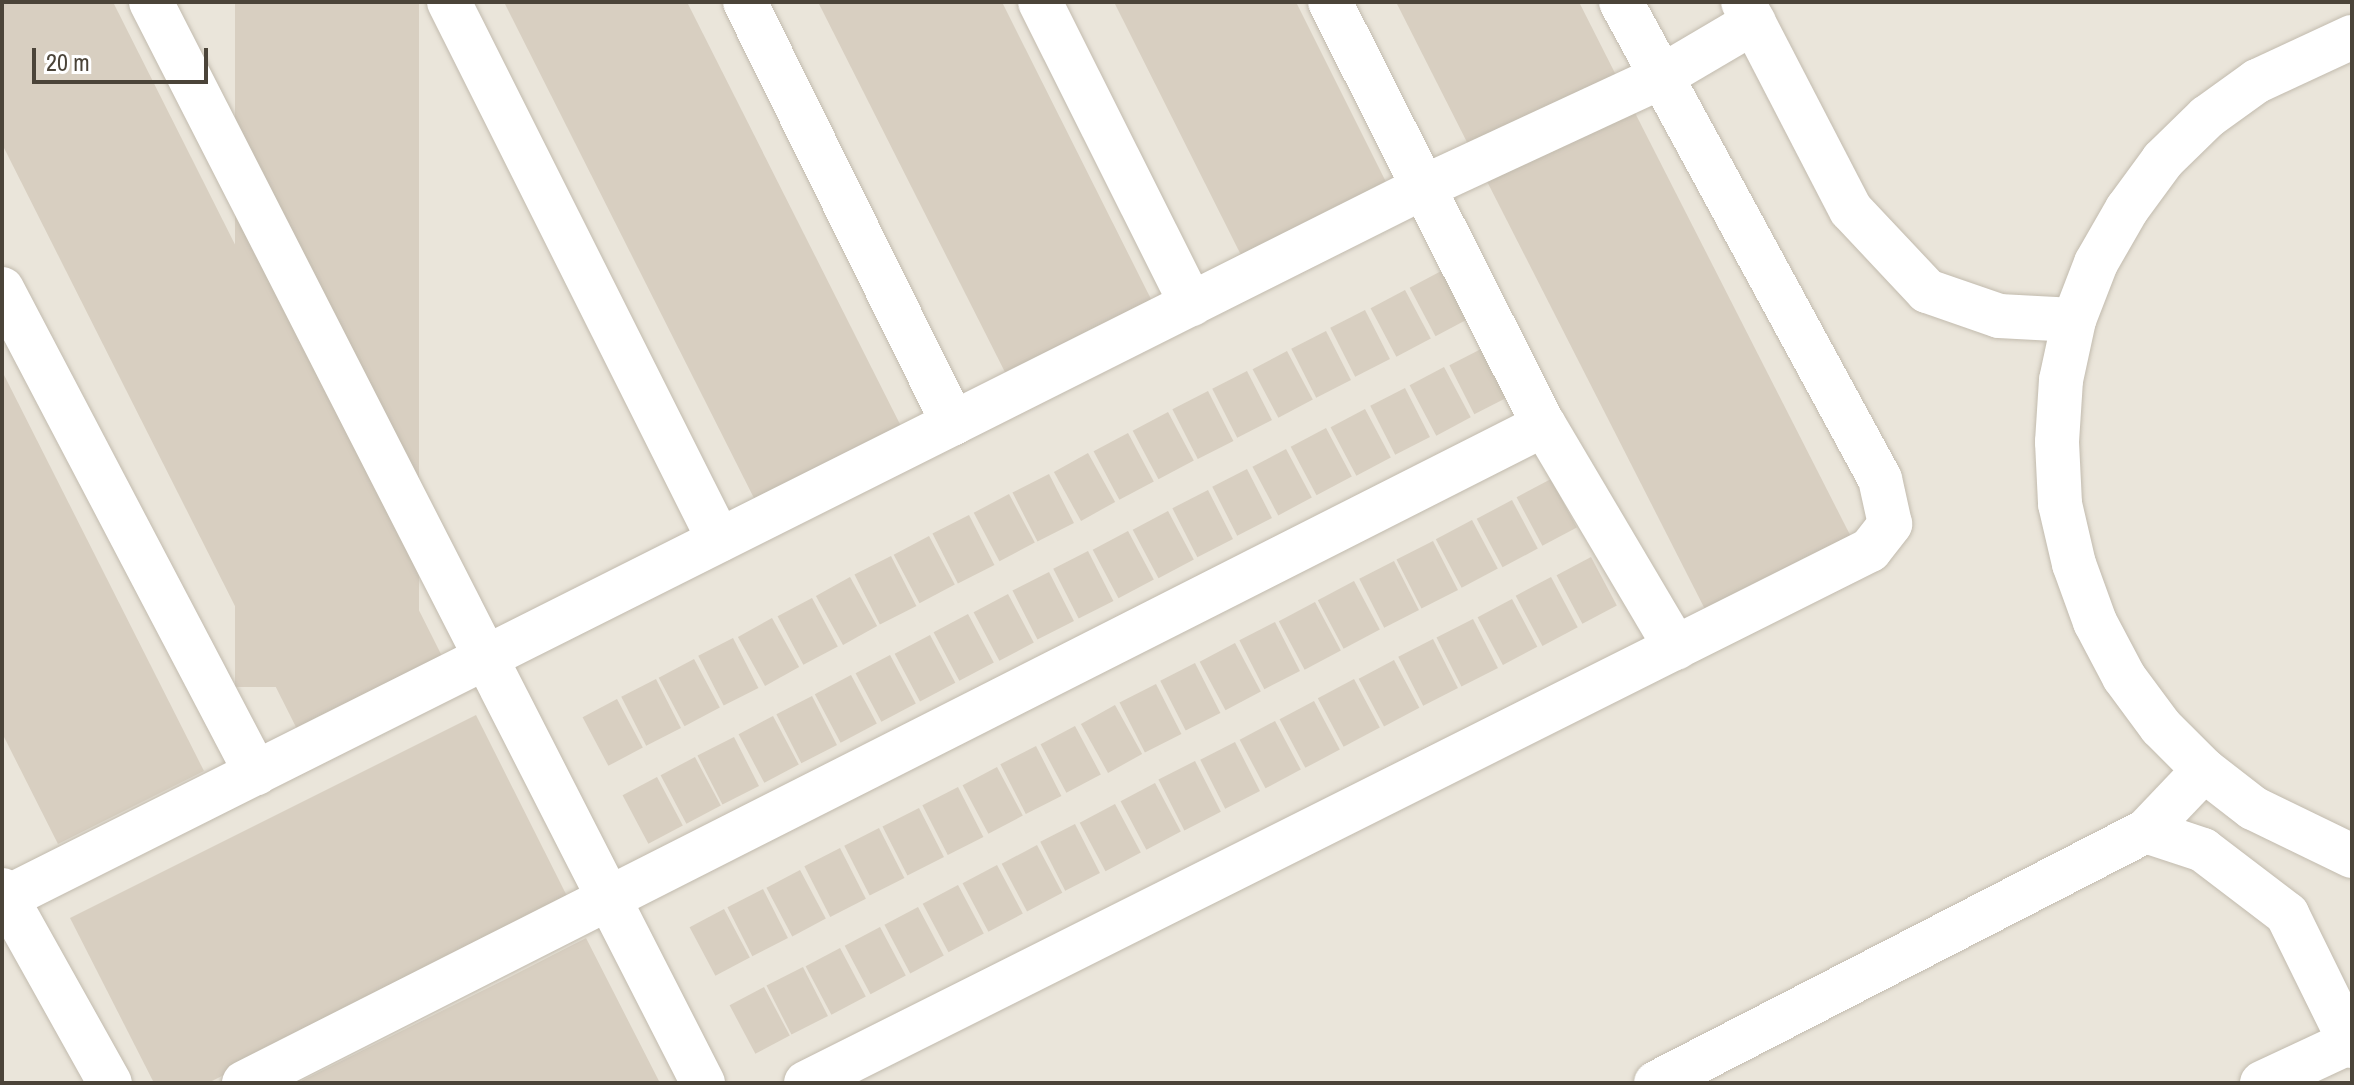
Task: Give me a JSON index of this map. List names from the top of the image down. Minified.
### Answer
{"scale_bar":"20 m"}
